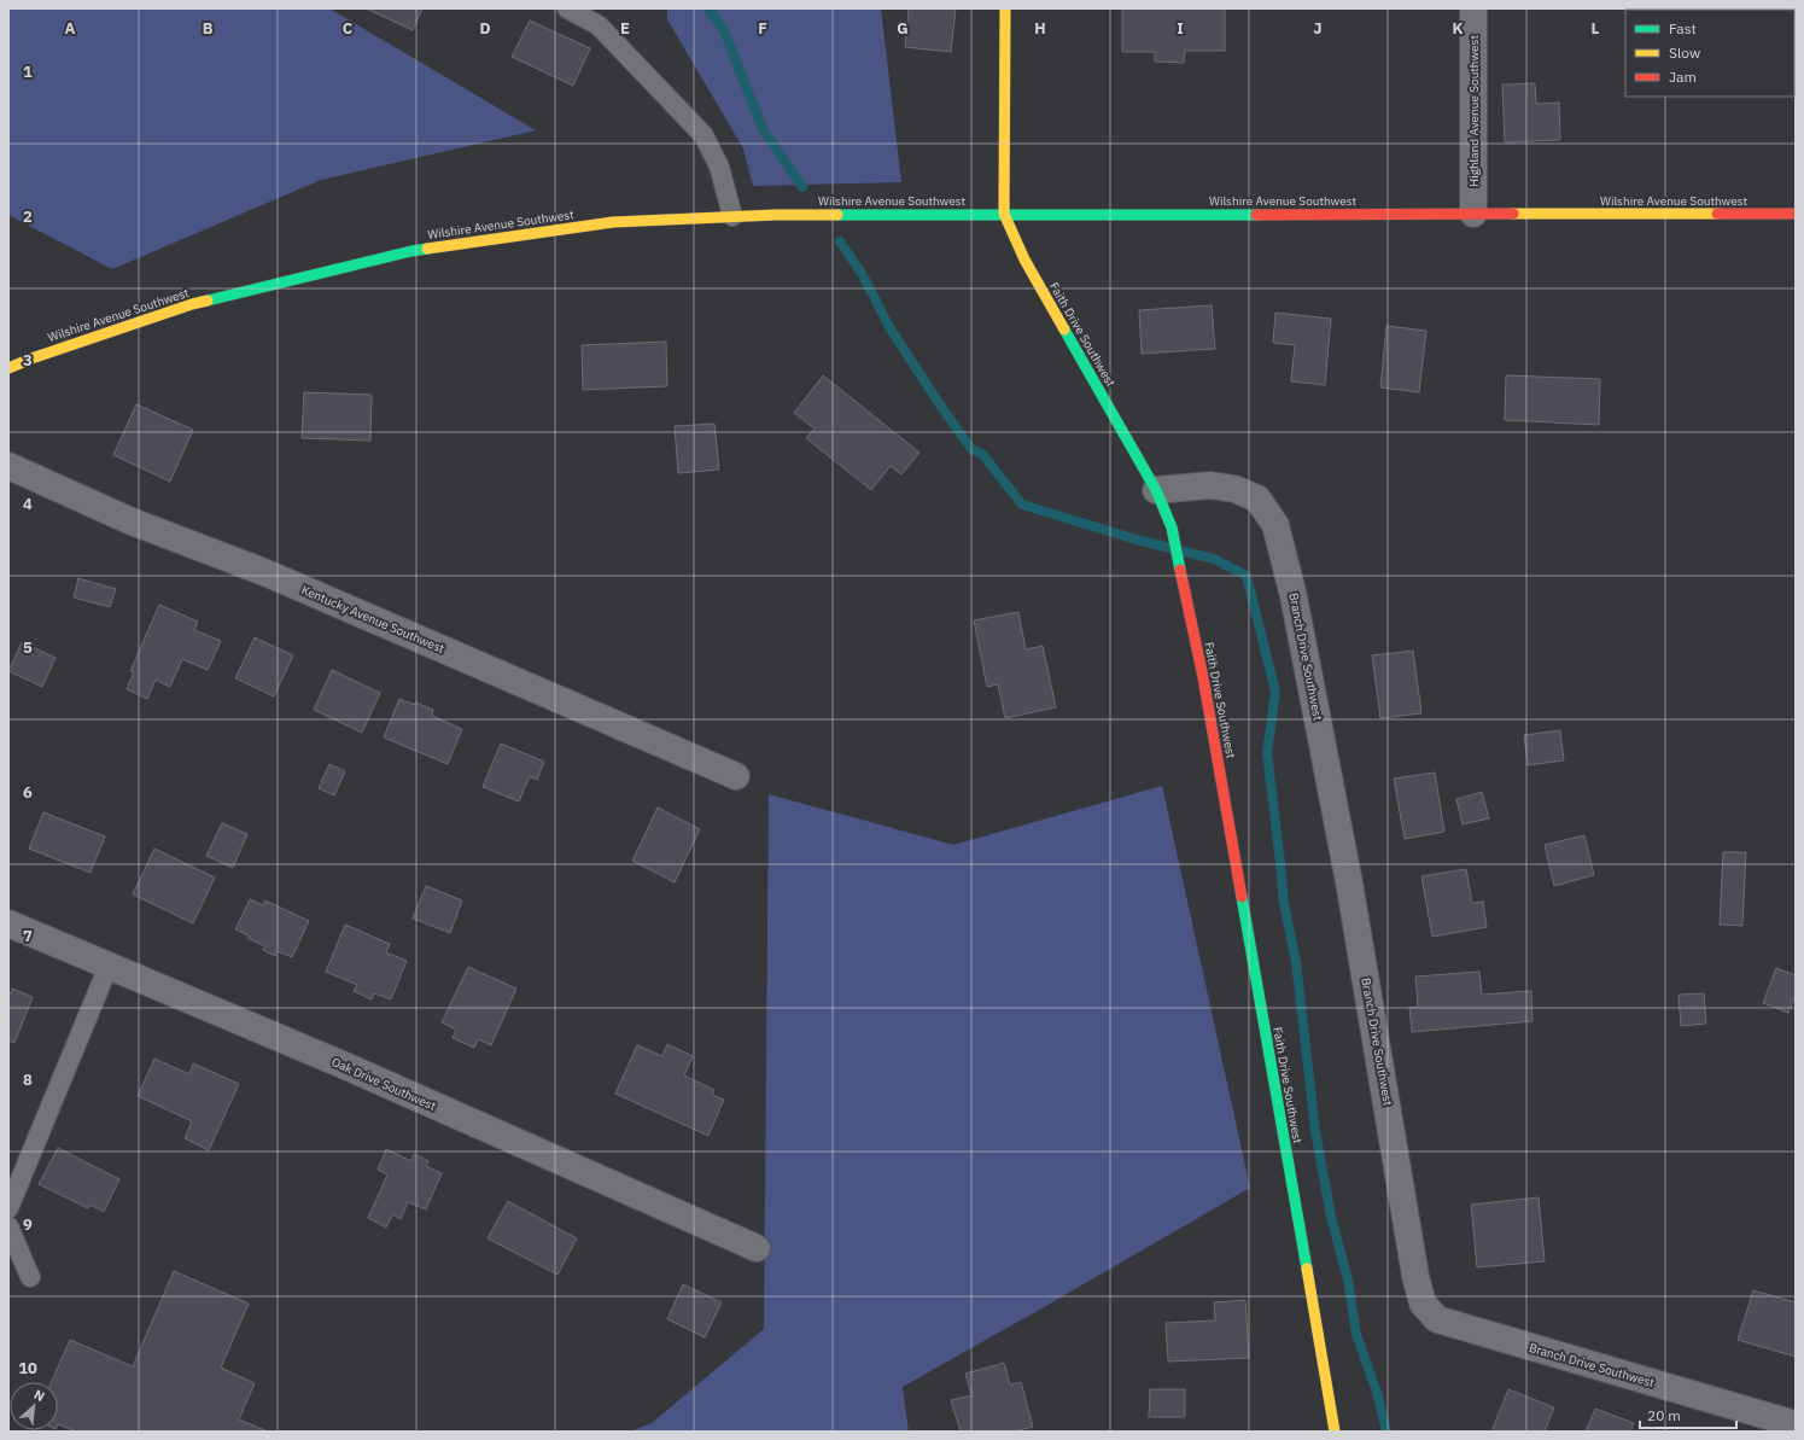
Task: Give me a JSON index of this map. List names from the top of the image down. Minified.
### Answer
{"streets":{"street":["Highland Avenue Southwest","Wilshire Avenue Southwest","Faith Drive Southwest","Kentucky Avenue Southwest","Branch Drive Southwest","Oak Drive Southwest"]},"crossings":[["Highland Avenue Southwest","Wilshire Avenue Southwest"],["Wilshire Avenue Southwest","Faith Drive Southwest"],["Faith Drive Southwest","Branch Drive Southwest"]],"legend":["Fast","Slow","Jam"],"scale_bar":"20 m","north":"top right","grid":{"columns":["A","B","C","D","E","F","G","H","I","J","K","L"],"rows":["1","2","3","4","5","6","7","8","9","10"]}}
